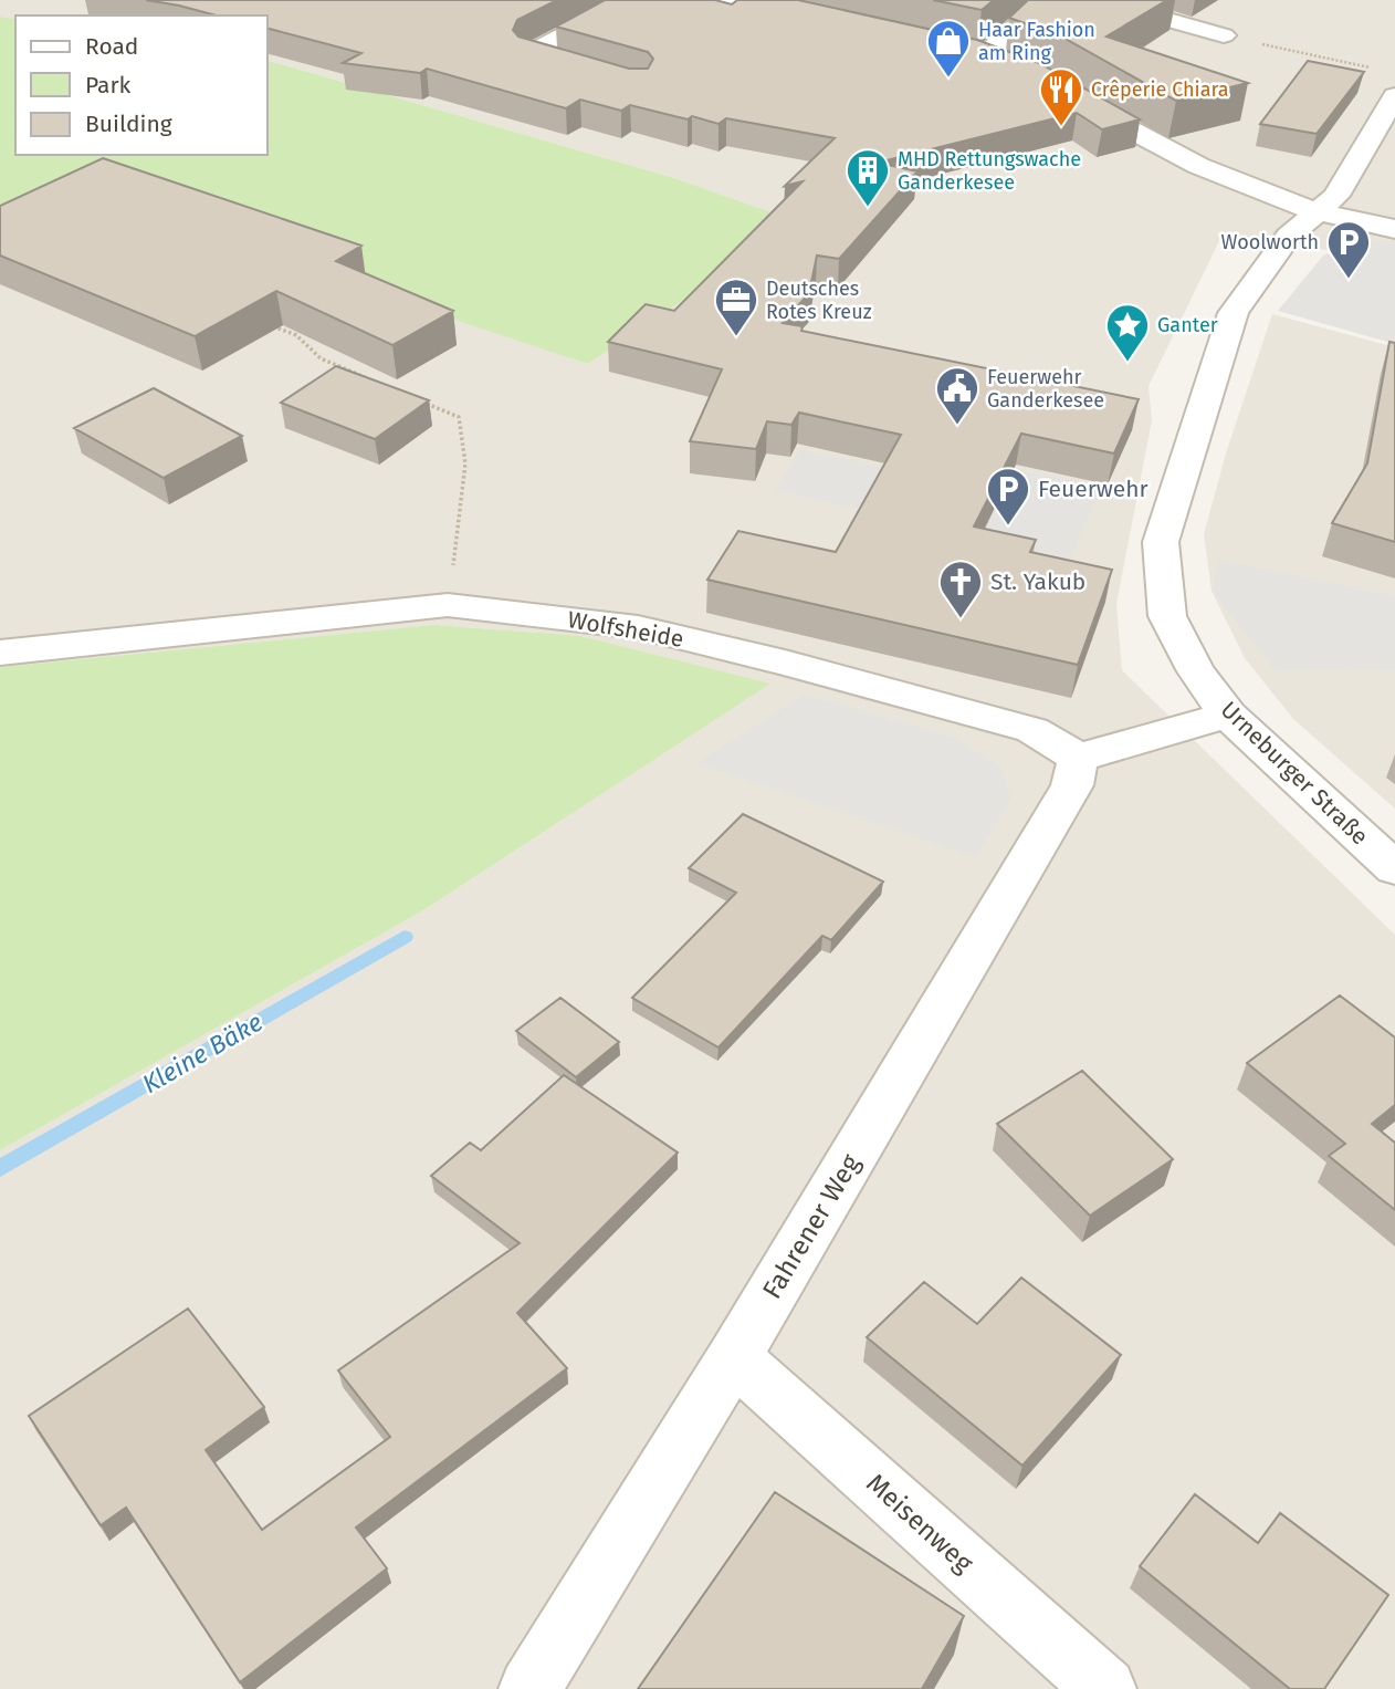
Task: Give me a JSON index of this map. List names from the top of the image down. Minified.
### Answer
{"streets":{"street":["Wolfsheide","Urneburger Straße","Fahrener Weg","Meisenweg"]},"crossings":[["Wolfsheide","Fahrener Weg"],["Fahrener Weg","Meisenweg"]],"water":["Kleine Bäke"],"places":{"shop":["Haar Fashion am Ring"],"restaurant":["Crêperie Chiara"],"building":["MHD Rettungswache Ganderkesee"],"parking":["Woolworth","Feuerwehr"],"office":["Deutsches Rotes Kreuz"],"place":["Ganter"],"public building":["Feuerwehr Ganderkesee"],"church":["St. Yakub"]},"legend":["Road","Park","Building"]}
